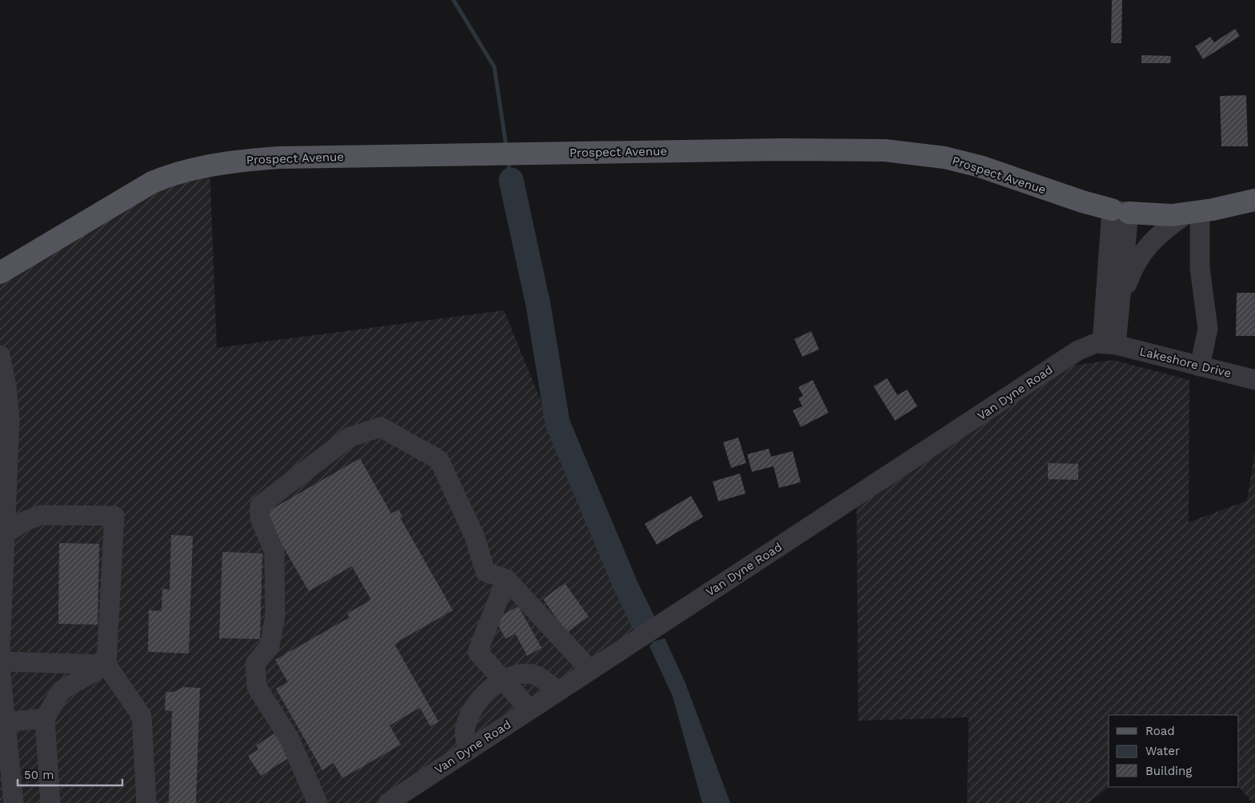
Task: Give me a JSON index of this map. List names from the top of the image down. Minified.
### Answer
{"streets":{"main road":["Prospect Avenue"],"street":["Lakeshore Drive","Van Dyne Road"]},"crossings":[["Lakeshore Drive","Van Dyne Road"]],"legend":["Road","Water","Building"],"scale_bar":"50 m"}
